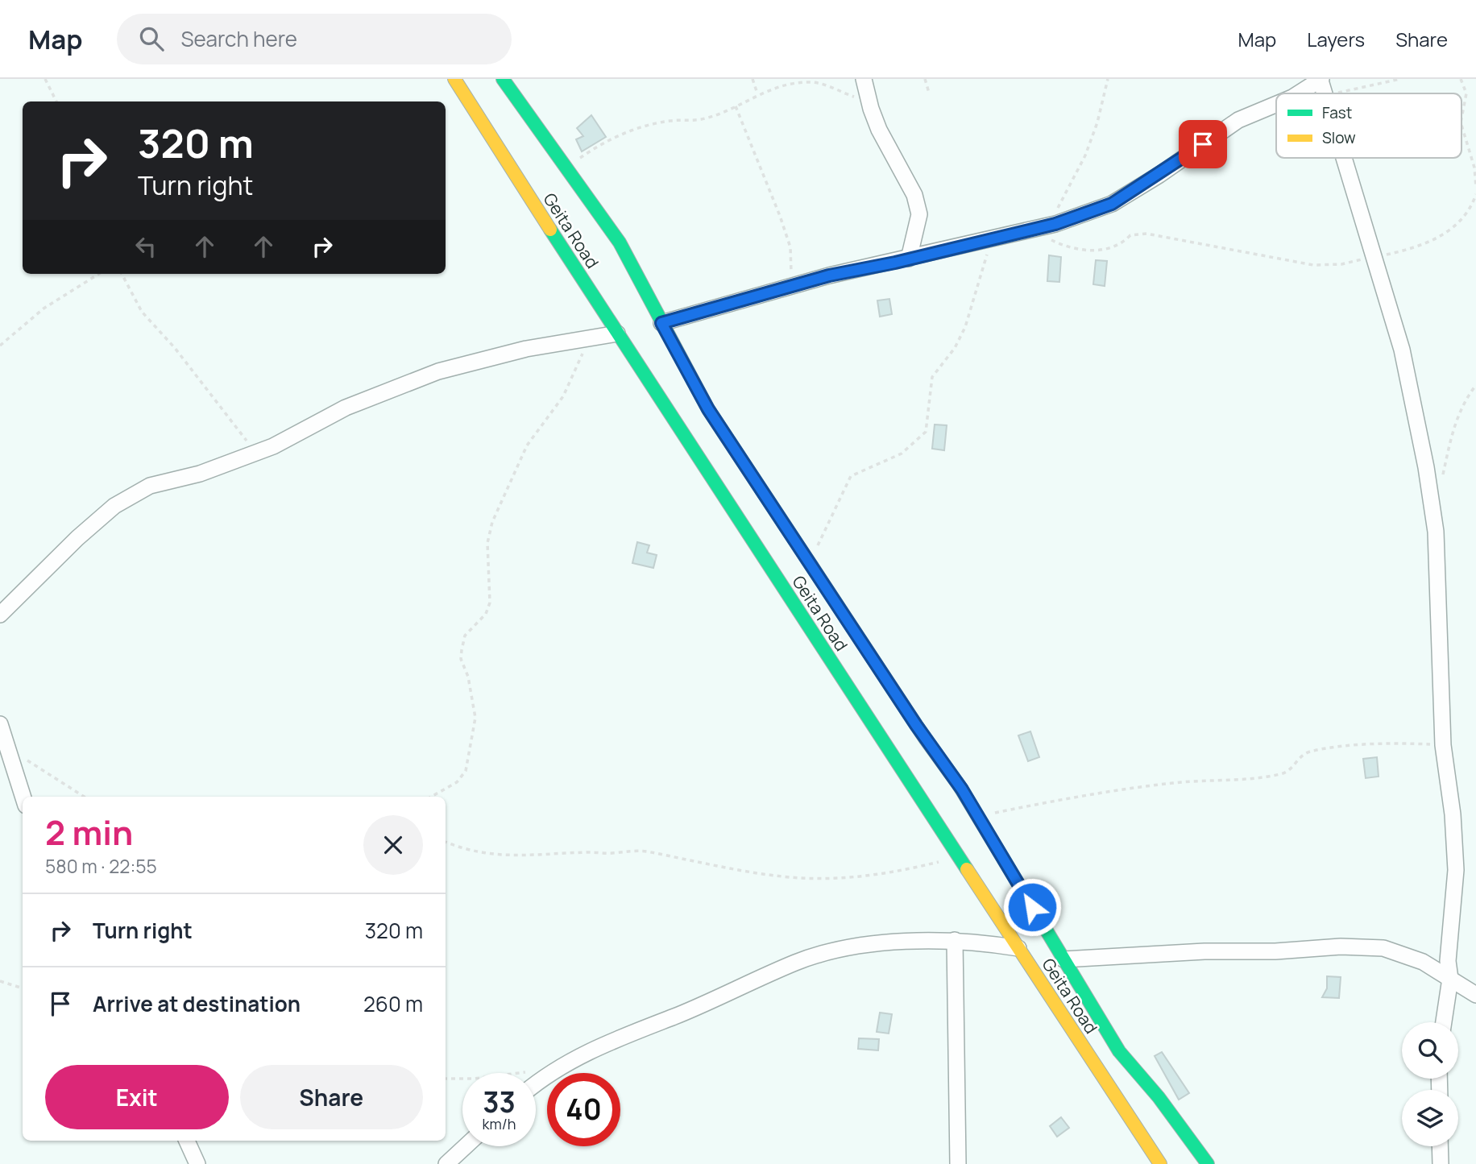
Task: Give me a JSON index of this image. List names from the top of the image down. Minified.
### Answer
{"streets":{"main road":["Geita Road"]},"legend":["Fast","Slow"],"page":{"header":"Map","search":"Search here","nav":["Map","Layers","Share"],"turn":["320 m","Turn right"],"heading":["2 min","580 m · 22:55"],"list":[{"name":"Turn right","value":"320 m"},{"name":"Arrive at destination","value":"260 m"}],"buttons":["Exit","Share"],"speed":"33 km/h","limit":"40"}}
